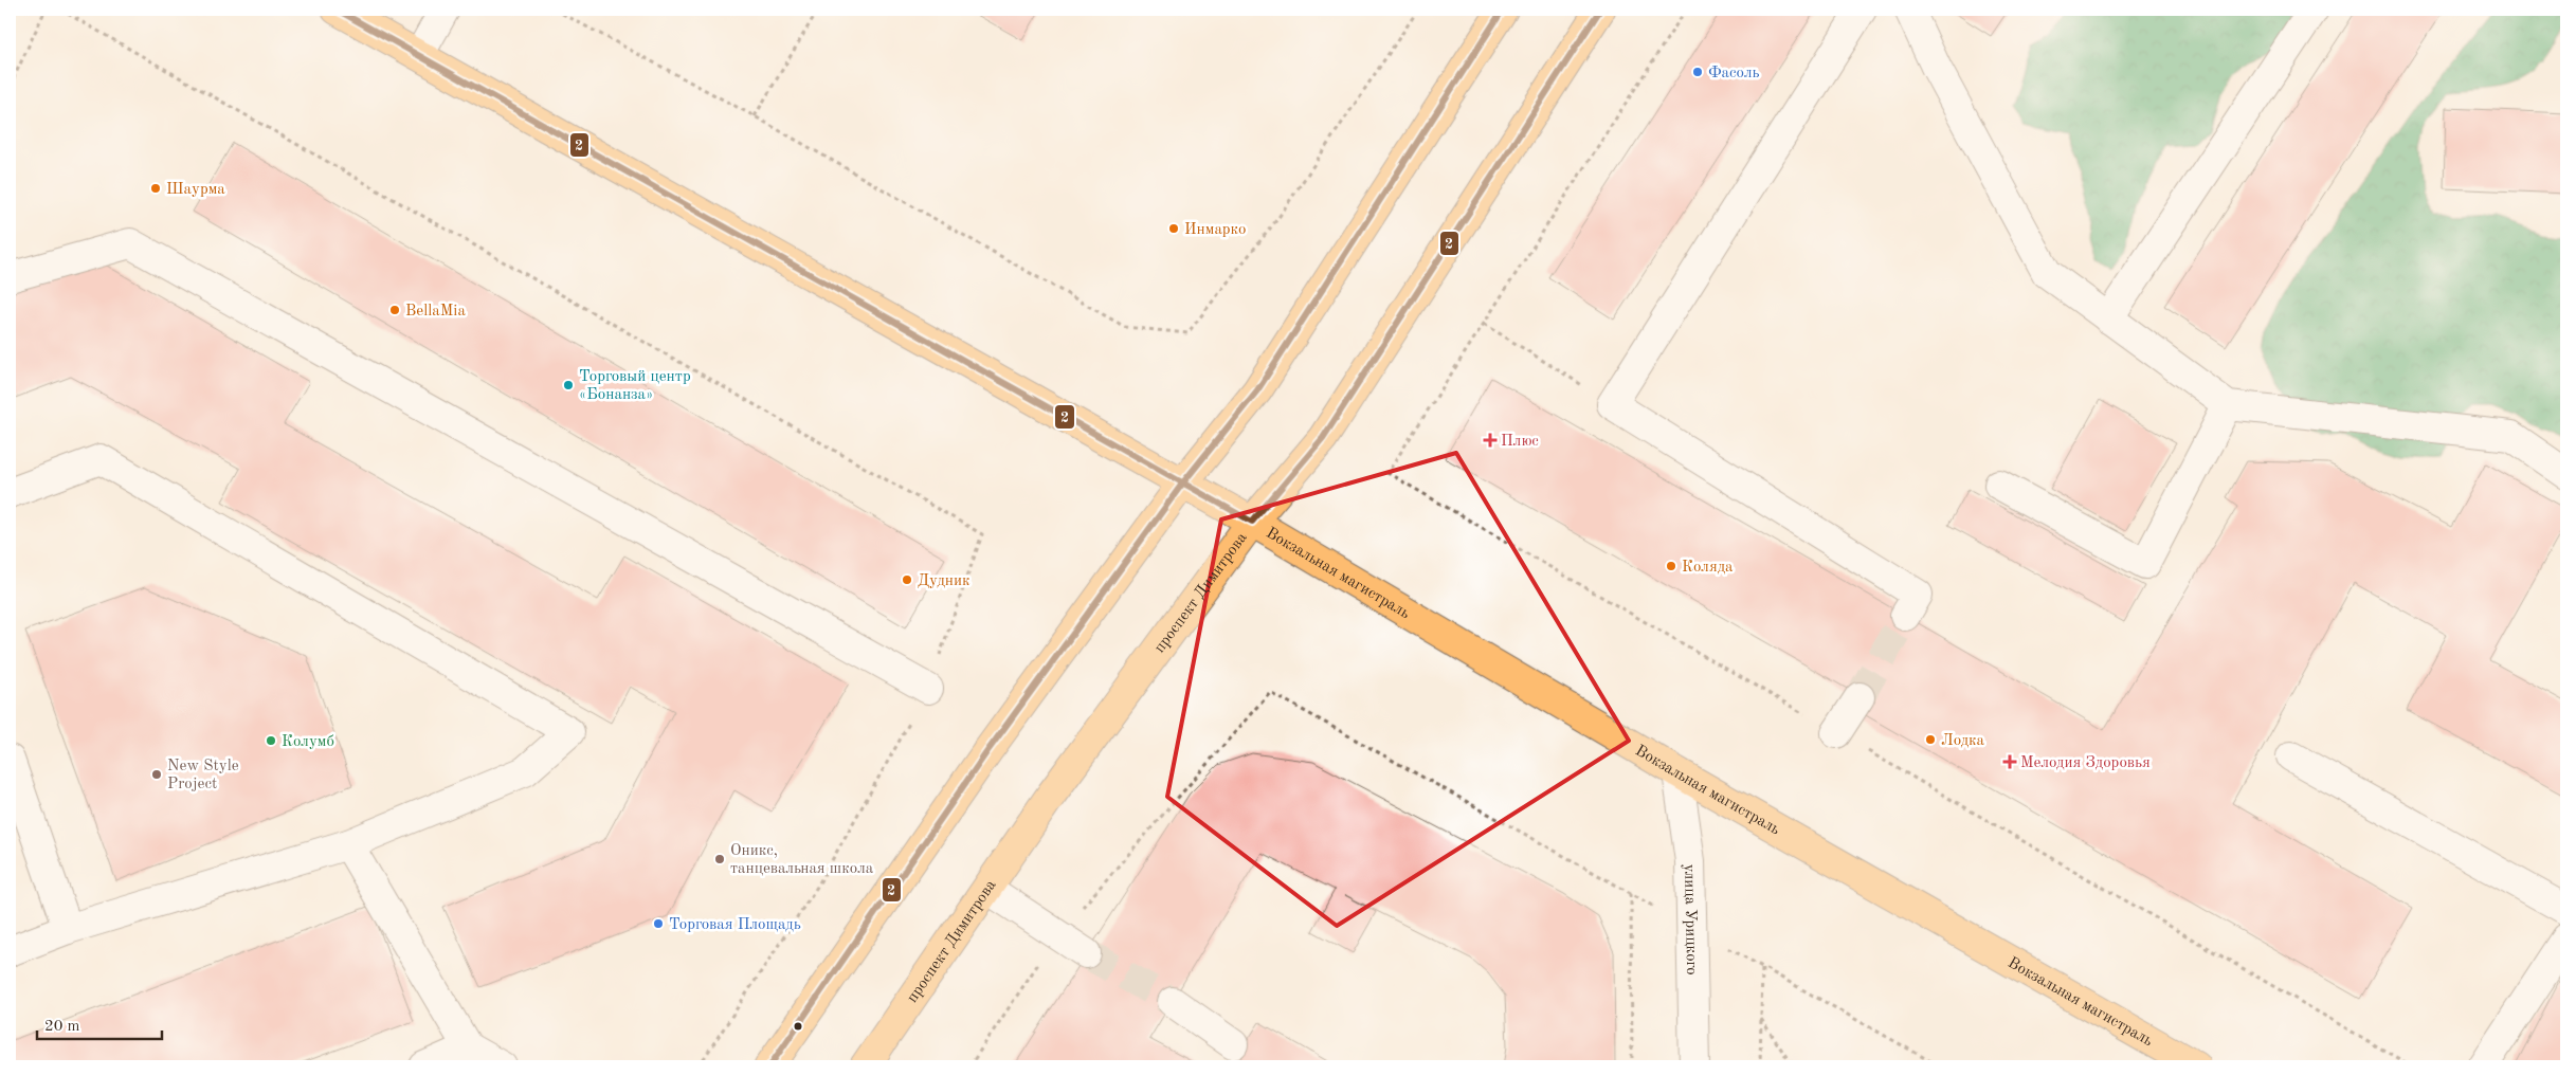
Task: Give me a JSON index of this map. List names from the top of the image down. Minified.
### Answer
{"streets":{"main road":["Вокзальная магистраль","проспект Димитрова"],"street":["улица Урицкого"]},"crossings":[["Вокзальная магистраль","проспект Димитрова"],["Вокзальная магистраль","улица Урицкого"]],"places":{"other":["Фасоль","Шаурма","Инмарко","BellaMia","Торговый центр «Бонанза»","Коляда","Дудник","Лодка","Колумб","New Style Project","Оникс, танцевальная школа","Торговая Площадь"],"health":["Плюс","Мелодия Здоровья"]},"lines":["transit line 2"],"scale_bar":"20 m"}
